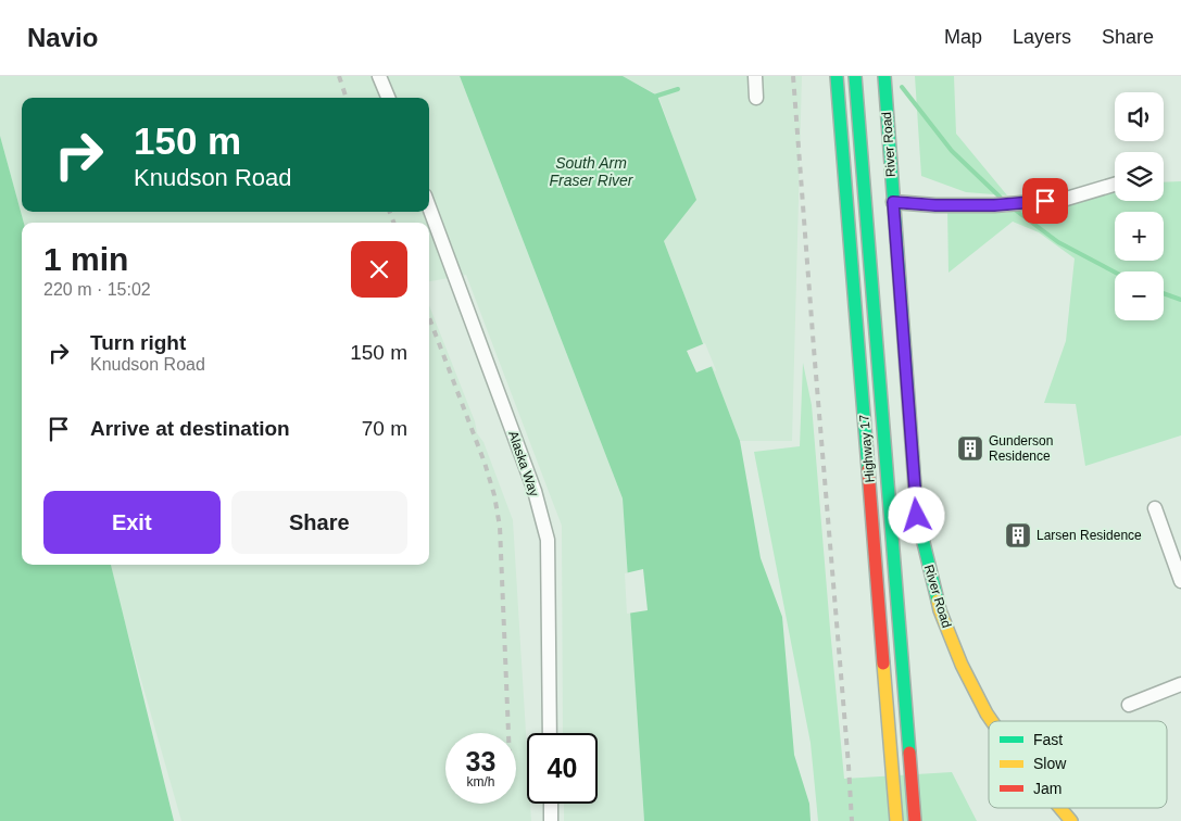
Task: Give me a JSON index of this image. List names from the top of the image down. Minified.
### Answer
{"streets":{"main road":["River Road","Highway 17"],"street":["Alaska Way"]},"water":["South Arm Fraser River"],"places":{"building":["Gunderson Residence","Larsen Residence"]},"legend":["Fast","Slow","Jam"],"page":{"header":"Navio","nav":["Map","Layers","Share"],"map_buttons":["+","−"],"turn":["150 m","Knudson Road"],"heading":["1 min","220 m · 15:02"],"list":[{"name":"Turn right","note":"Knudson Road","value":"150 m"},{"name":"Arrive at destination","value":"70 m"}],"buttons":["Exit","Share"],"speed":"33 km/h","limit":"40"}}
